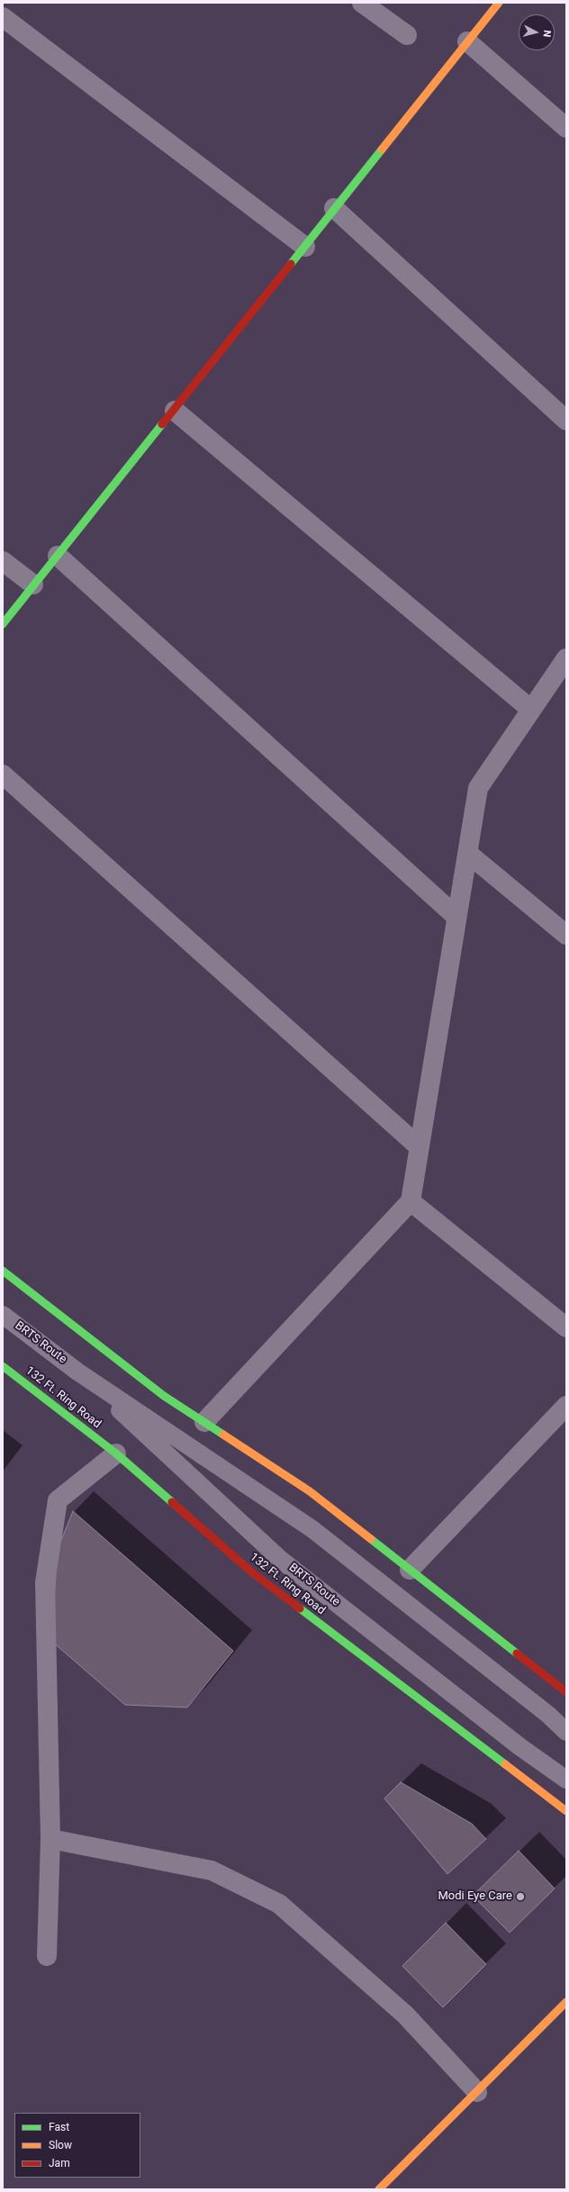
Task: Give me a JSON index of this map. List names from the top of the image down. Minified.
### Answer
{"streets":{"main road":["132 Ft. Ring Road"],"lane":["BRTS Route"]},"places":["Modi Eye Care"],"legend":["Fast","Slow","Jam"],"north":"right"}
